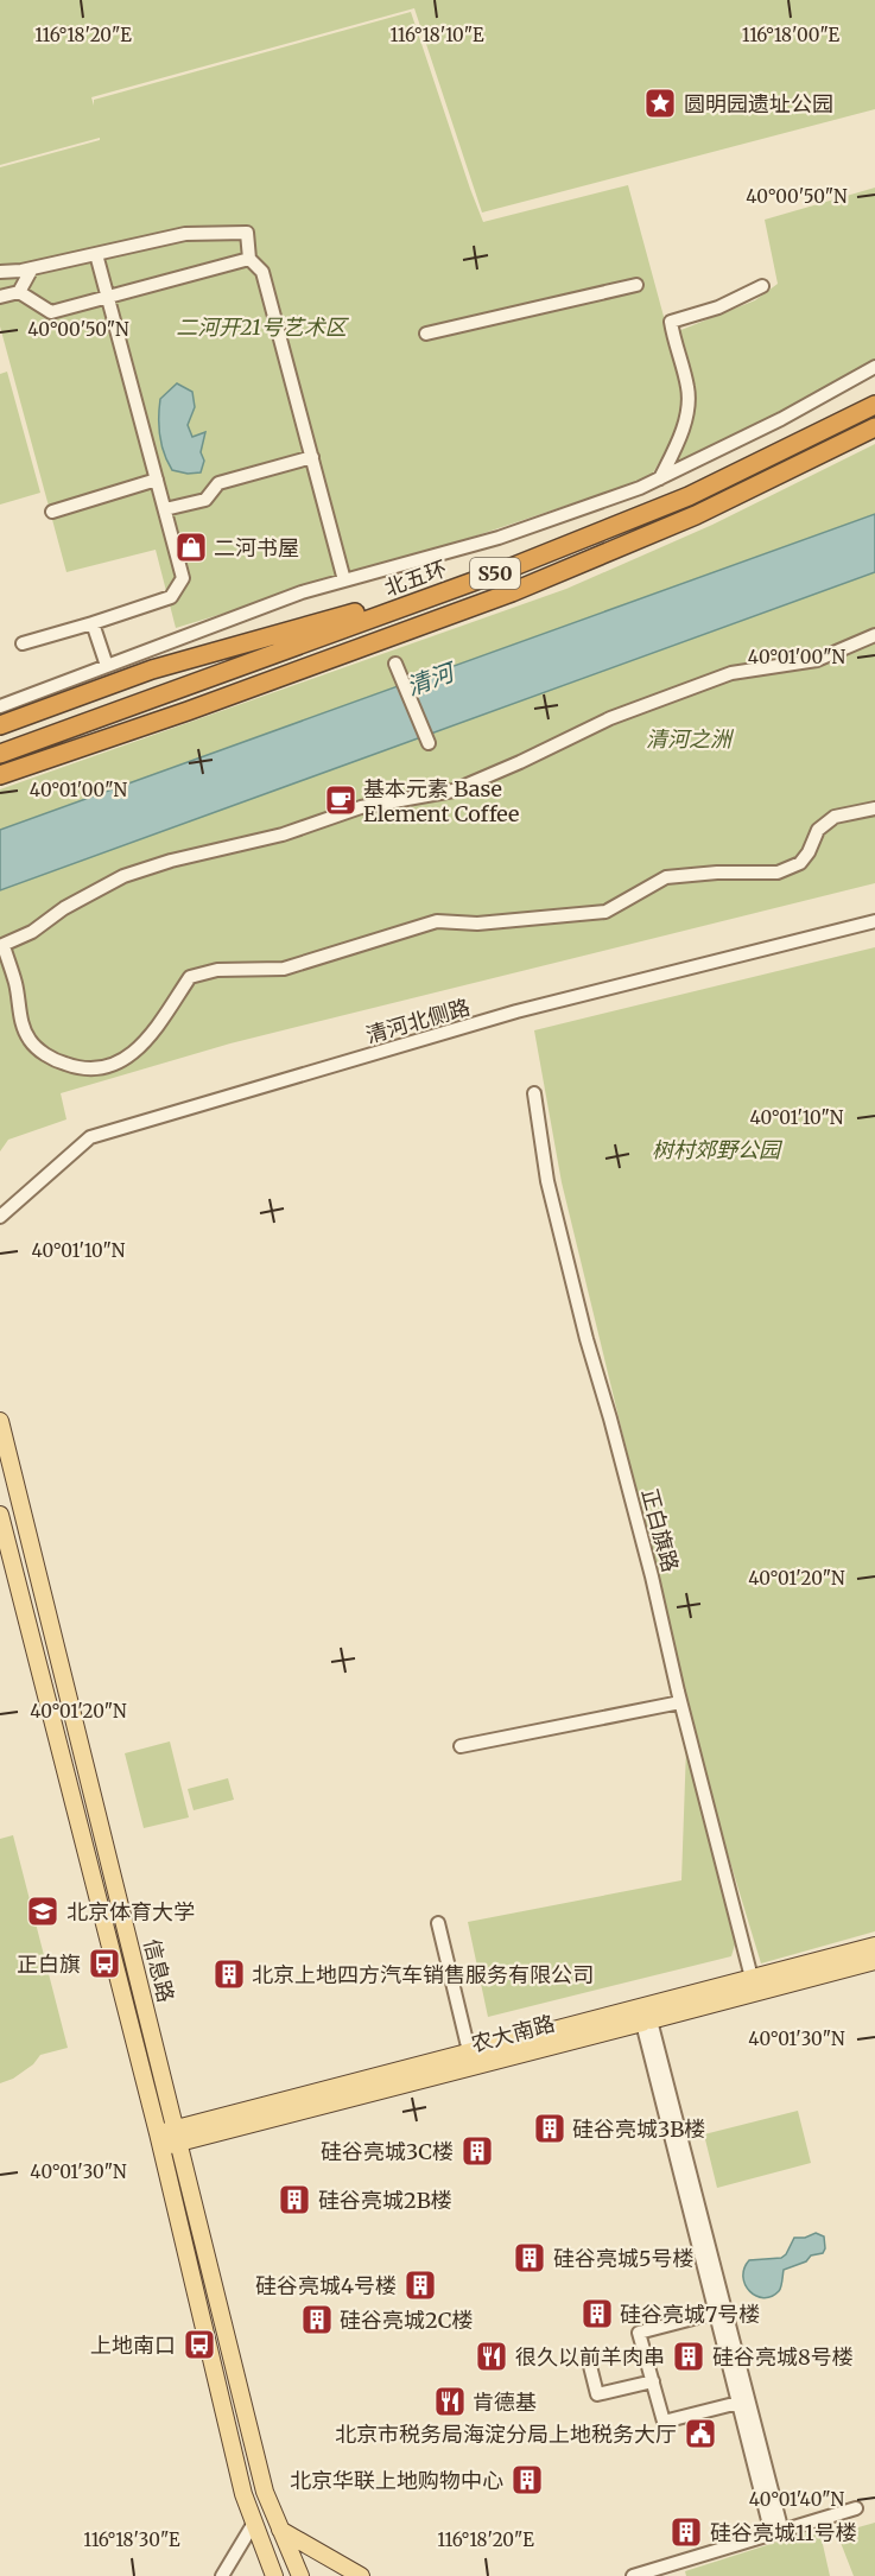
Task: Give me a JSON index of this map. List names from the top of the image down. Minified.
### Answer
{"streets":{"highway":["S50","北五环"],"main road":["信息路","农大南路"],"street":["清河北侧路","正白旗路"]},"crossings":[["正白旗路","农大南路"],["信息路","农大南路"]],"water":["清河"],"parks":["二河开21号艺术区","清河之洲","树村郊野公园"],"places":{"place":["圆明园遗址公园"],"shop":["二河书屋"],"cafe":["基本元素 Base Element Coffee"],"school or university":["北京体育大学"],"bus stop":["正白旗","上地南口"],"building":["北京上地四方汽车销售服务有限公司","硅谷亮城3B楼","硅谷亮城3C楼","硅谷亮城2B楼","硅谷亮城5号楼","硅谷亮城4号楼","硅谷亮城7号楼","硅谷亮城2C楼","硅谷亮城8号楼","北京华联上地购物中心","硅谷亮城11号楼"],"restaurant":["很久以前羊肉串","肯德基"],"public building":["北京市税务局海淀分局上地税务大厅"]},"coordinates":["116°18'20\"E","116°18'10\"E","116°18'00\"E","40°00'50\"N","40°01'00\"N","40°01'10\"N","40°01'20\"N","40°01'30\"N","40°01'40\"N","116°18'30\"E"]}
